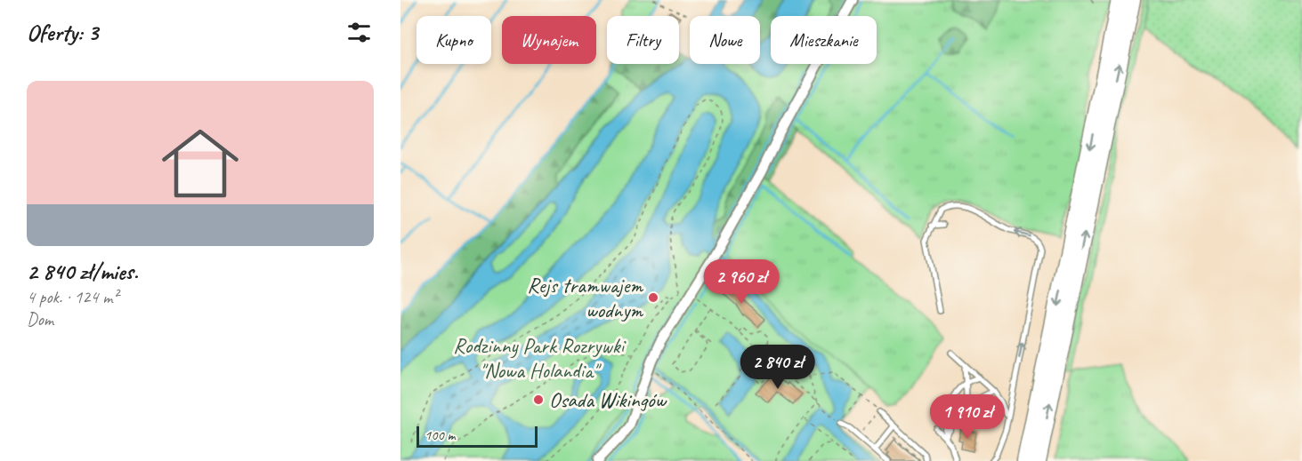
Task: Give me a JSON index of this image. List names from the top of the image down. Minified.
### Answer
{"parks":["Rodzinny Park Rozrywki \"Nowa Holandia\""],"places":["Rejs tramwajem wodnym","Osada Wikingów"],"scale_bar":"100 m","page":{"heading":"Oferty: 3","chip":["Kupno","Wynajem","Filtry","Nowe","Mieszkanie"],"list":[{"name":"2 840 zł/mies.","note":"4 pok. · 124 m² · Dom"}],"price":["2 960 zł","2 840 zł","1 910 zł"],"scale":"100 m"}}
